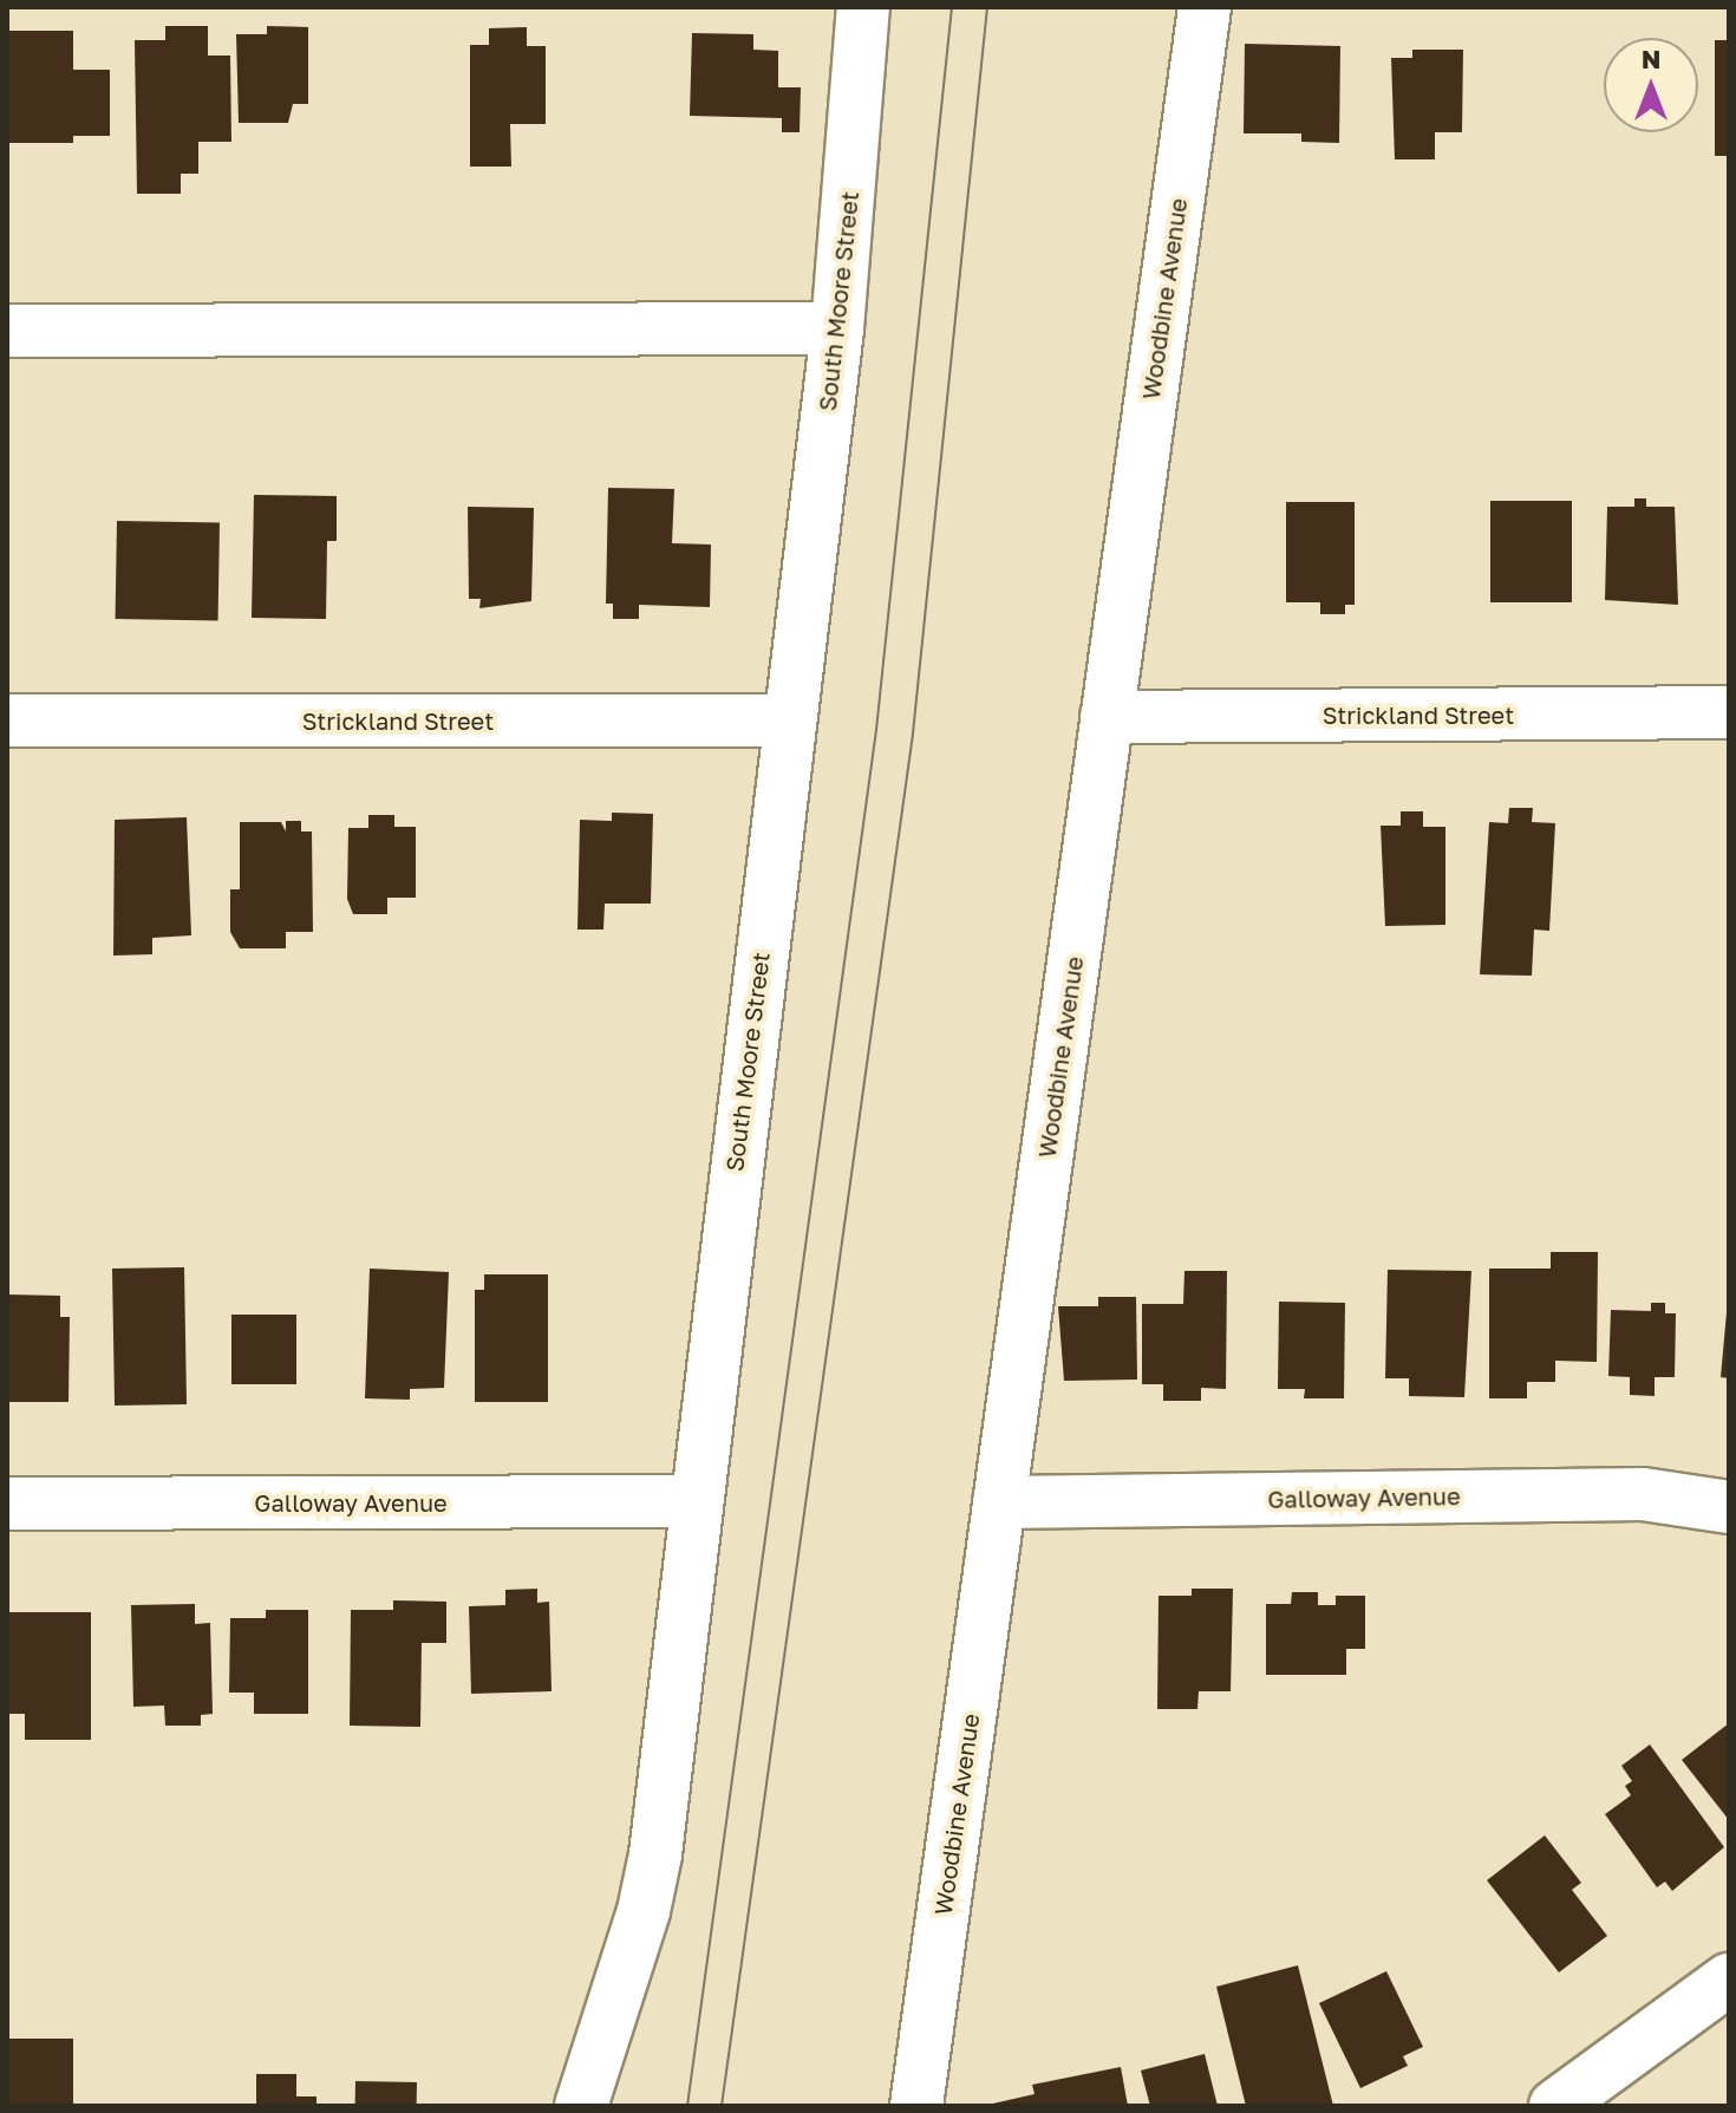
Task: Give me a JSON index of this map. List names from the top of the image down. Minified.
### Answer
{"streets":{"street":["Woodbine Avenue","South Moore Street","Strickland Street","Galloway Avenue"]},"crossings":[["Woodbine Avenue","Strickland Street"],["Woodbine Avenue","Galloway Avenue"],["South Moore Street","Strickland Street"],["South Moore Street","Galloway Avenue"]],"north":"top"}
